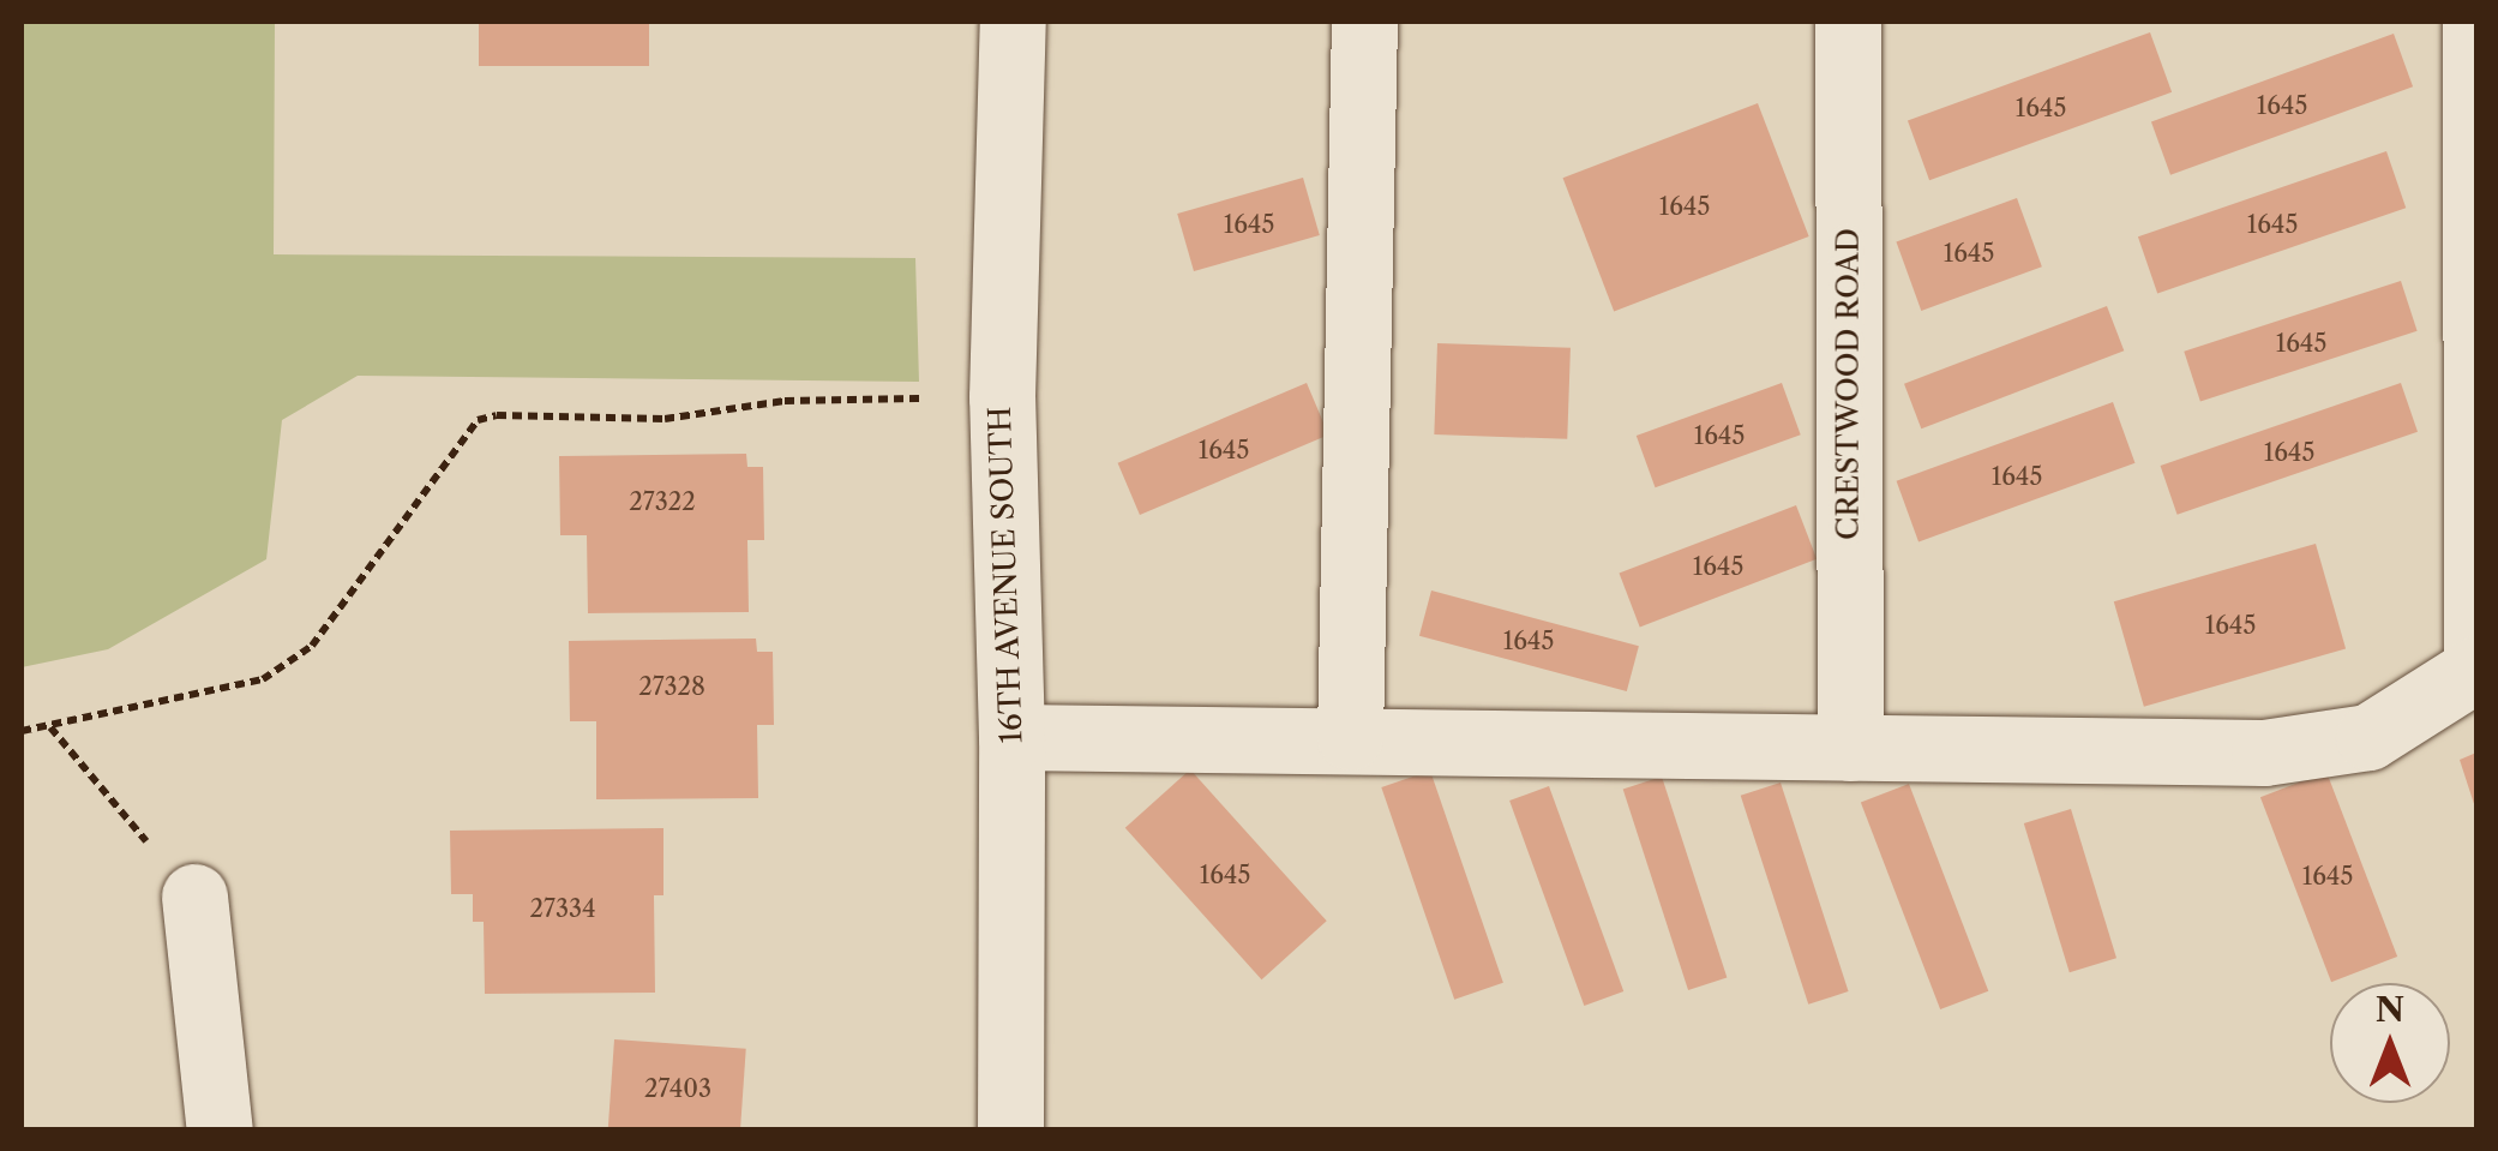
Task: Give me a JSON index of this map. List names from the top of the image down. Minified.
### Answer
{"streets":{"street":["CRESTWOOD ROAD","16TH AVENUE SOUTH"]},"house_numbers":["1645","1645","1645","1645","1645","1645","1645","1645","1645","1645","1645","27322","1645","1645","1645","27328","1645","1645","27334","27403"],"north":"top"}
